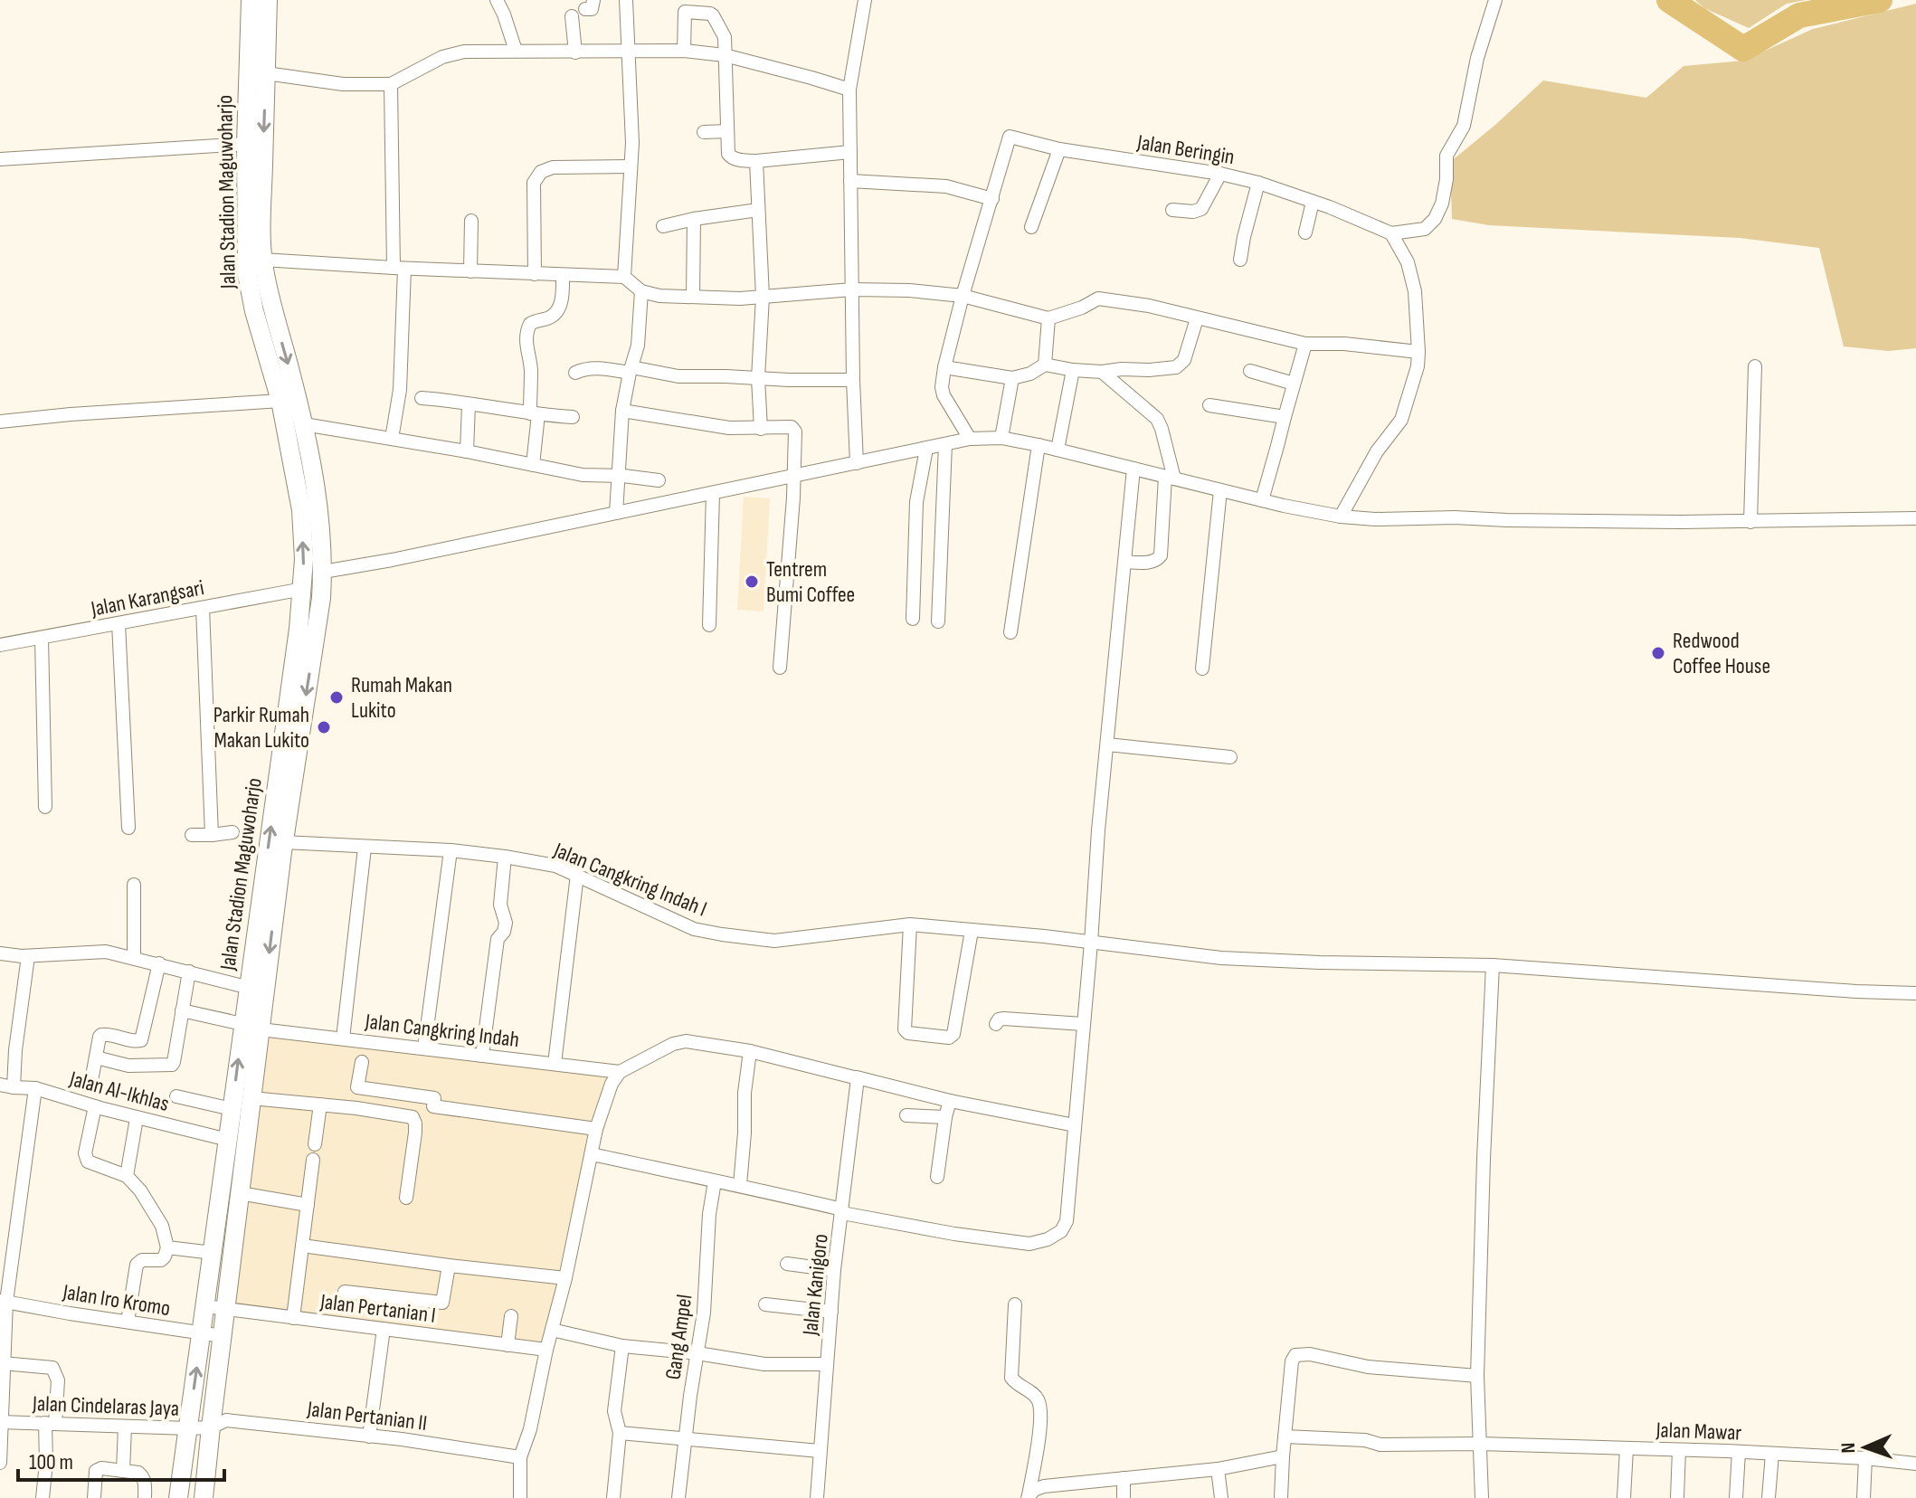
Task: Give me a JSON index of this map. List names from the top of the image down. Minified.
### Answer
{"streets":{"main road":["Jalan Stadion Maguwoharjo"],"street":["Jalan Beringin","Jalan Karangsari","Jalan Cangkring Indah I","Jalan Cangkring Indah","Jalan Al-Ikhlas","Jalan Kanigoro","Jalan Iro Kromo","Jalan Pertanian I","Gang Ampel","Jalan Cindelaras Jaya","Jalan Pertanian II","Jalan Mawar"]},"crossings":[["Jalan Stadion Maguwoharjo","Jalan Karangsari"],["Jalan Stadion Maguwoharjo","Jalan Cangkring Indah I"],["Jalan Stadion Maguwoharjo","Jalan Cangkring Indah"],["Jalan Stadion Maguwoharjo","Jalan Al-Ikhlas"],["Jalan Stadion Maguwoharjo","Jalan Iro Kromo"],["Jalan Stadion Maguwoharjo","Jalan Pertanian I"],["Jalan Stadion Maguwoharjo","Jalan Cindelaras Jaya"],["Jalan Stadion Maguwoharjo","Jalan Pertanian II"],["Jalan Cindelaras Jaya","Jalan Pertanian II"]],"places":["Tentrem Bumi Coffee","Redwood Coffee House","Rumah Makan Lukito","Parkir Rumah Makan Lukito"],"scale_bar":"100 m","north":"left"}
